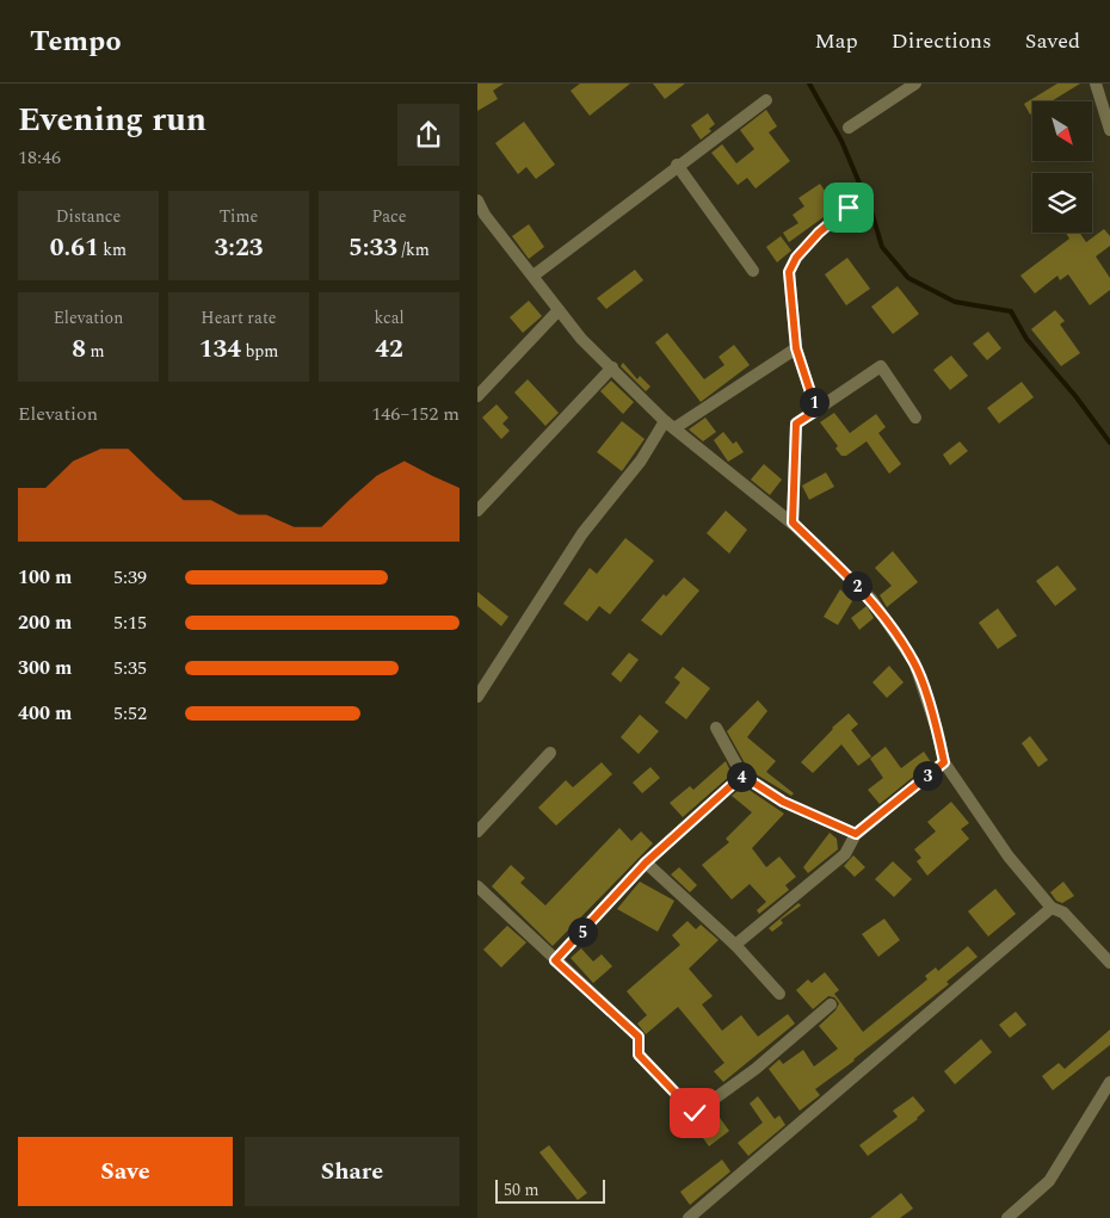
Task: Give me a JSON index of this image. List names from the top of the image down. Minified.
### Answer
{"scale_bar":"50 m","north":"bottom right","page":{"header":"Tempo","nav":["Map","Directions","Saved"],"heading":["Evening run","18:46"],"stats":[["Distance","0.61 km"],["Time","3:23"],["Pace","5:33 /km"],["Elevation","8 m"],["Heart rate","134 bpm"],["kcal","42"]],"chart":["Elevation","146–152 m"],"pins":["1","2","3","4","5"],"list":[{"name":"100 m","note":"5:39"},{"name":"200 m","note":"5:15"},{"name":"300 m","note":"5:35"},{"name":"400 m","note":"5:52"}],"buttons":["Save","Share"],"scale":"50 m"}}
